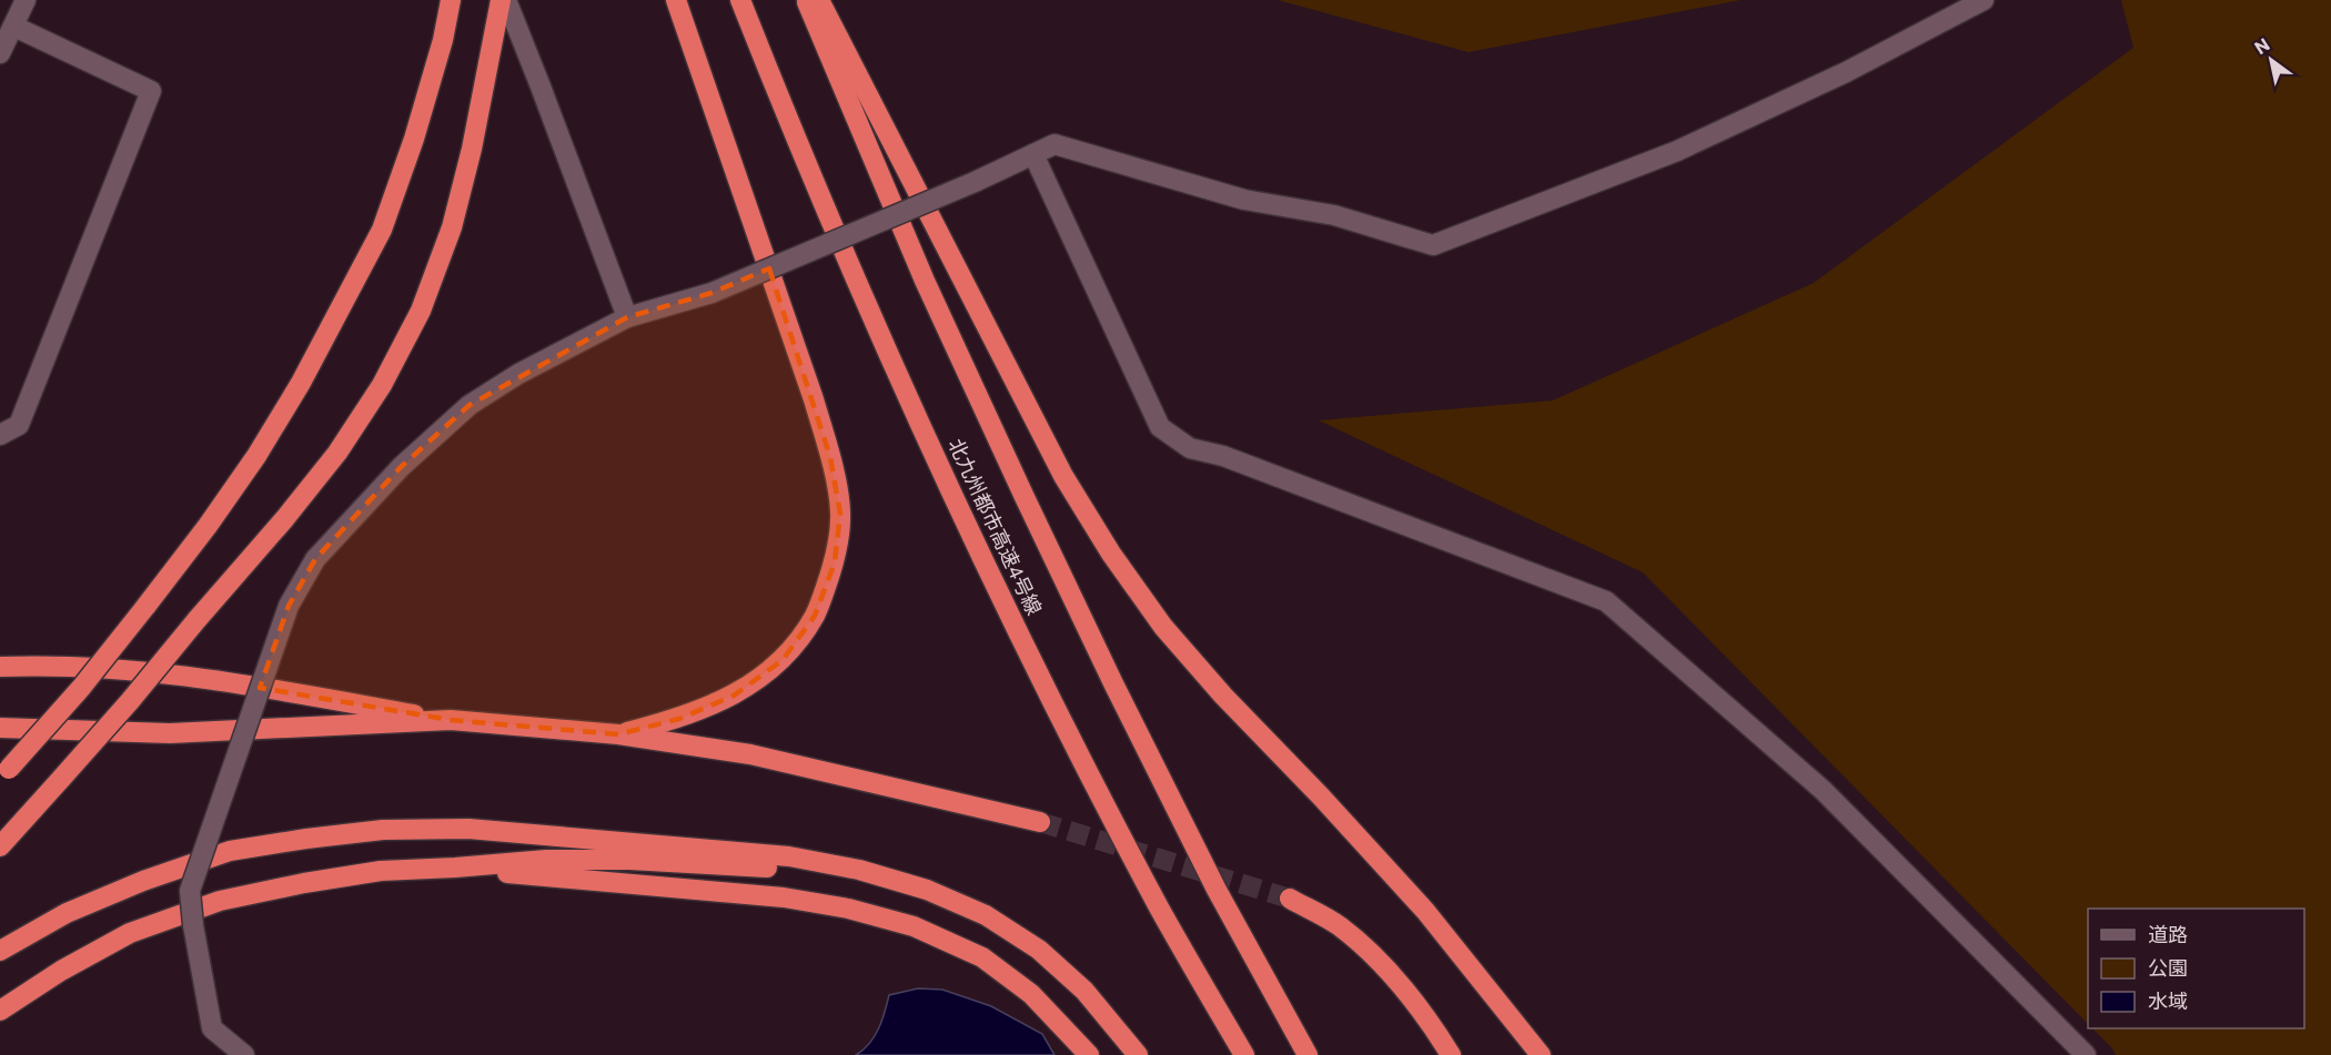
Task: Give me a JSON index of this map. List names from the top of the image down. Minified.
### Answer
{"streets":{"highway":["北九州都市高速4号線"]},"legend":["道路","公園","水域"],"north":"top left"}
